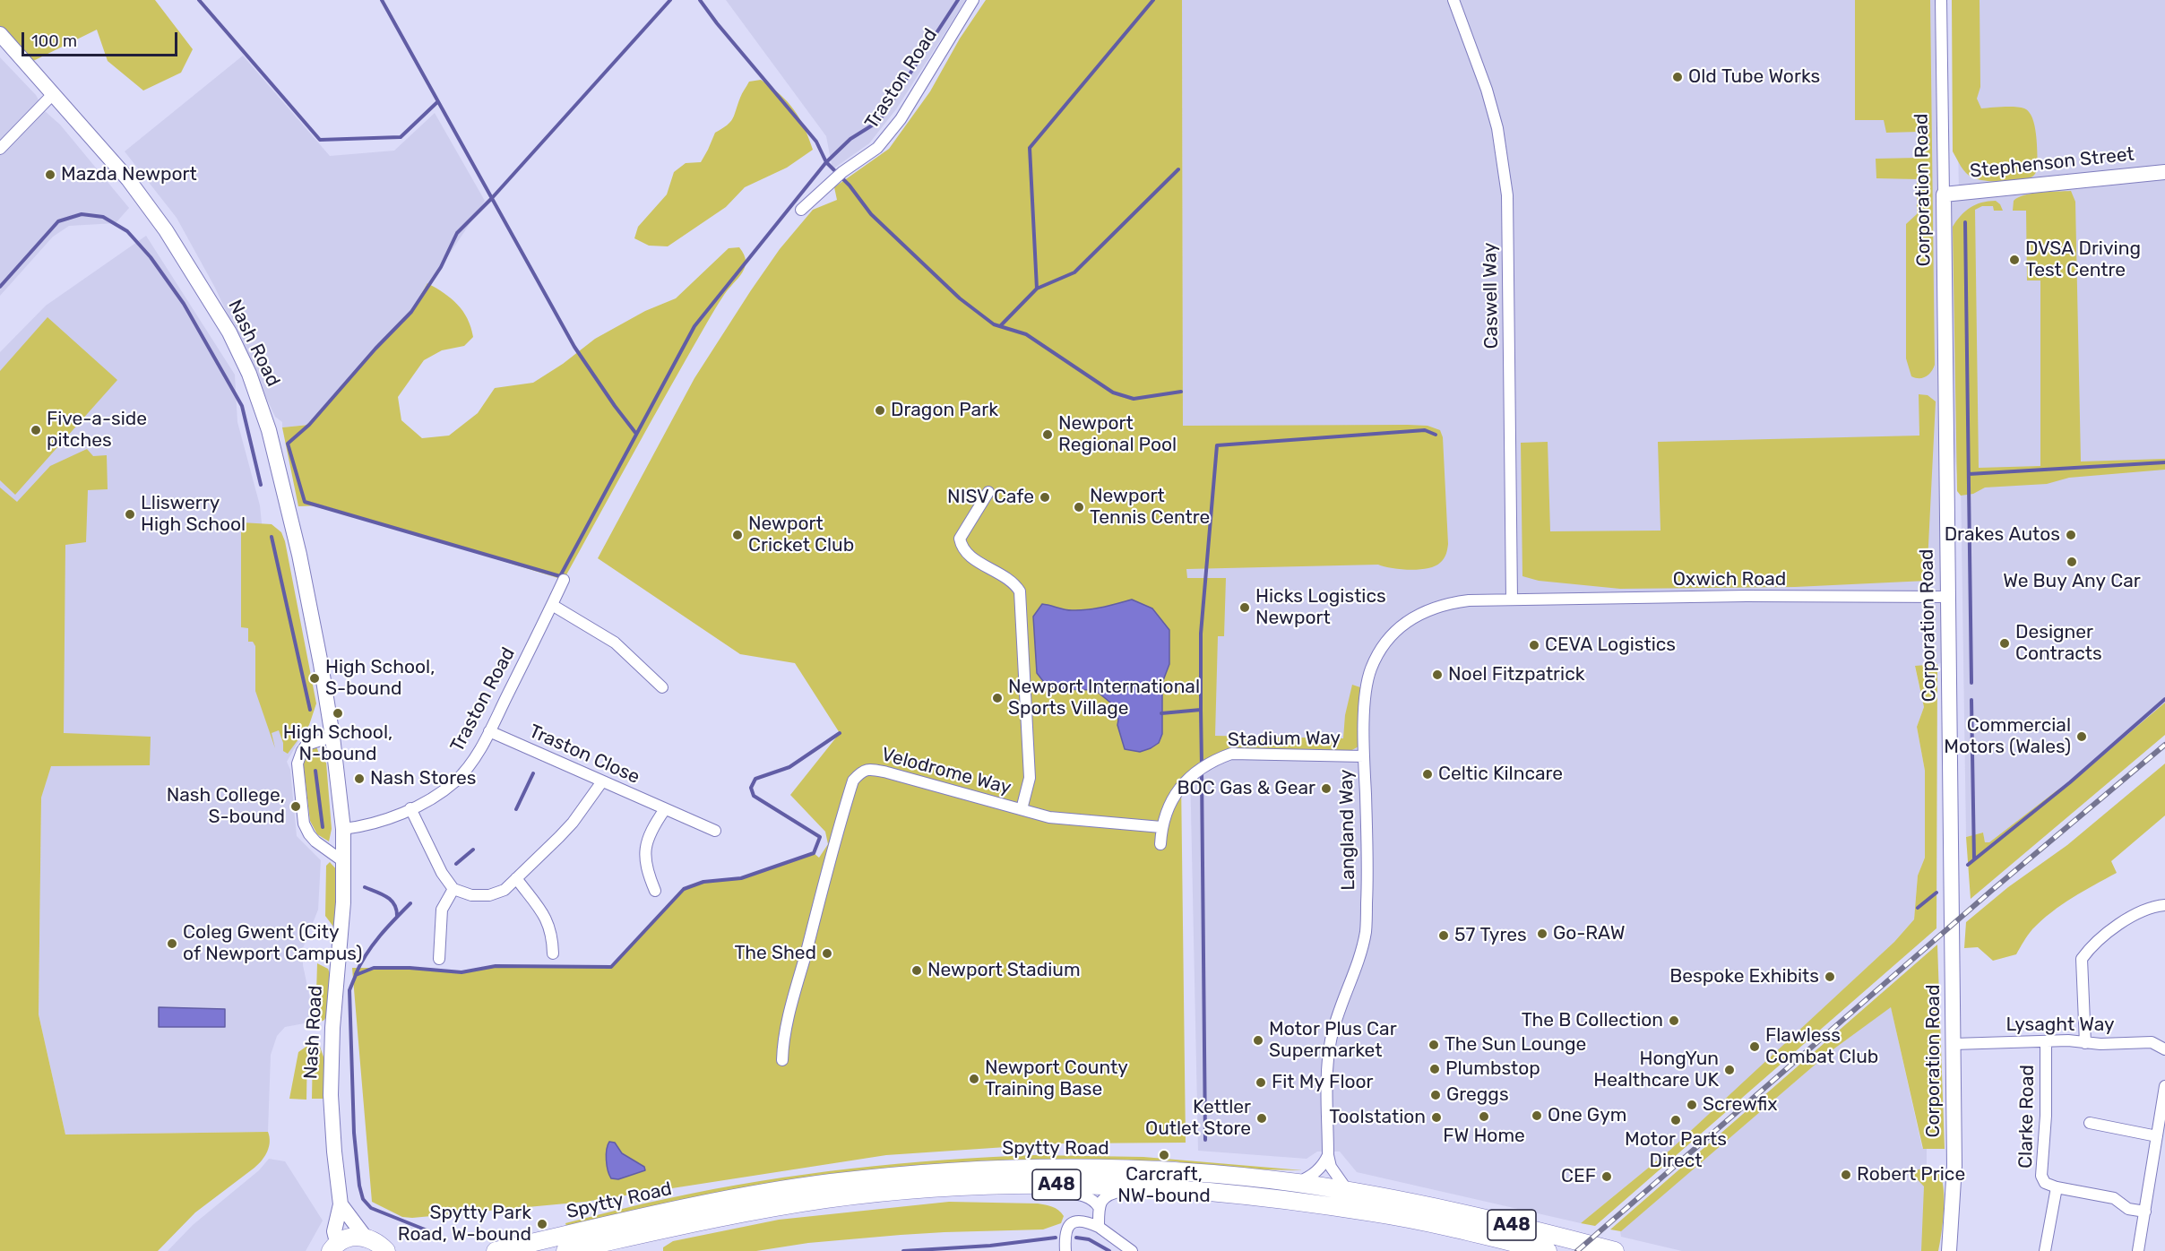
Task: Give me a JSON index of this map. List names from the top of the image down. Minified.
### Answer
{"streets":{"main road":["Spytty Road","A48"],"street":["Traston Road","Stephenson Street","Corporation Road","Caswell Way","Nash Road","Oxwich Road","Stadium Way","Traston Close","Velodrome Way","Langland Way","Lysaght Way","Clarke Road"]},"crossings":[["Traston Road","Nash Road"],["Traston Road","Traston Close"],["Stephenson Street","Corporation Road"],["Corporation Road","Oxwich Road"],["Corporation Road","Lysaght Way"],["Caswell Way","Oxwich Road"],["Caswell Way","Langland Way"],["Oxwich Road","Langland Way"],["Stadium Way","Velodrome Way"],["Stadium Way","Langland Way"],["Langland Way","Spytty Road"],["Lysaght Way","Clarke Road"]],"places":["Old Tube Works","Mazda Newport","DVSA Driving Test Centre","Dragon Park","Five-a-side pitches","Newport Regional Pool","NISV Cafe","Newport Tennis Centre","Lliswerry High School","Newport Cricket Club","Drakes Autos","We Buy Any Car","Hicks Logistics Newport","Designer Contracts","CEVA Logistics","Noel Fitzpatrick","High School, S-bound","Newport International Sports Village","High School, N-bound","Commercial Motors (Wales)","Celtic Kilncare","Nash Stores","BOC Gas & Gear","Nash College, S-bound","Go-RAW","57 Tyres","Coleg Gwent (City of Newport Campus)","The Shed","Newport Stadium","Bespoke Exhibits","The B Collection","Motor Plus Car Supermarket","The Sun Lounge","Flawless Combat Club","Plumbstop","HongYun Healthcare UK","Newport County Training Base","Fit My Floor","Greggs","Screwfix","One Gym","FW Home","Toolstation","Kettler Outlet Store","Motor Parts Direct","Carcraft, NW-bound","Robert Price","CEF","Spytty Park Road, W-bound"],"scale_bar":"100 m"}
